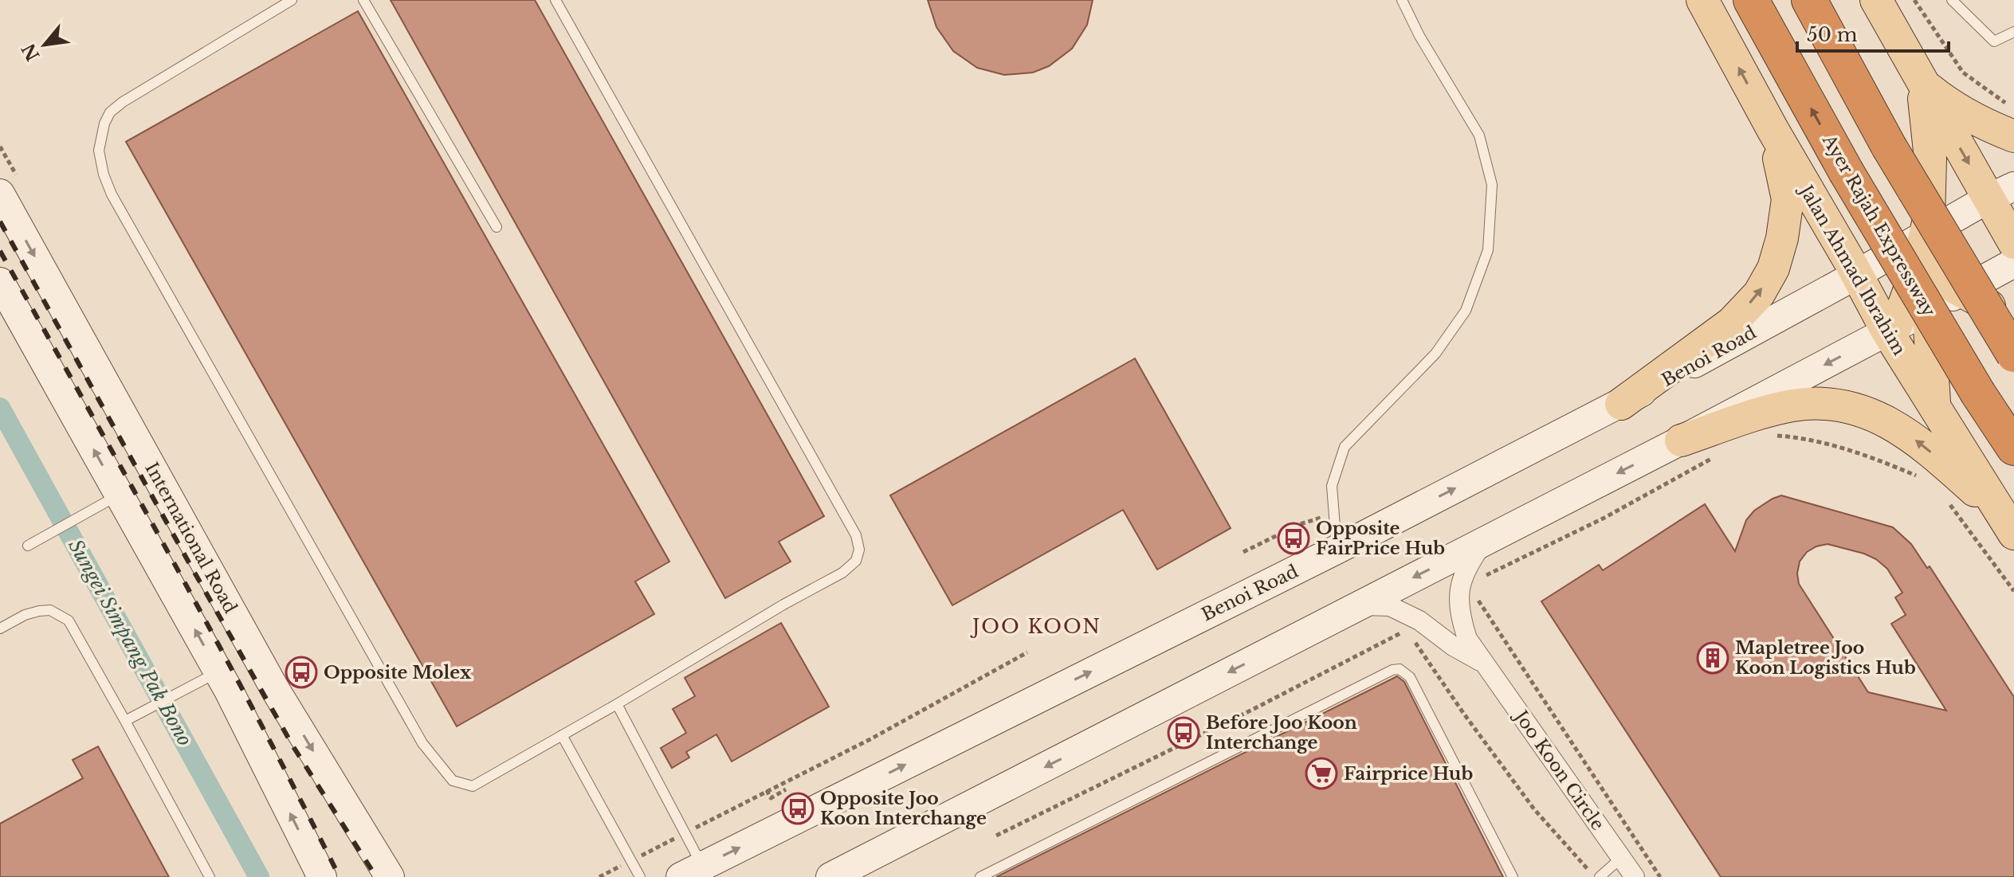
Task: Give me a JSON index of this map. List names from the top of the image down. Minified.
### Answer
{"streets":{"highway":["Ayer Rajah Expressway"],"main road":["Jalan Ahmad Ibrahim","Benoi Road","International Road"],"street":["Joo Koon Circle"]},"crossings":[["Jalan Ahmad Ibrahim","Benoi Road"]],"districts":["JOO KOON"],"water":["Sungei Simpang Pak Bono"],"places":{"bus stop":["Opposite FairPrice Hub","Opposite Molex","Before Joo Koon Interchange","Opposite Joo Koon Interchange"],"building":["Mapletree Joo Koon Logistics Hub"],"supermarket":["Fairprice Hub"]},"scale_bar":"50 m","north":"bottom left"}
